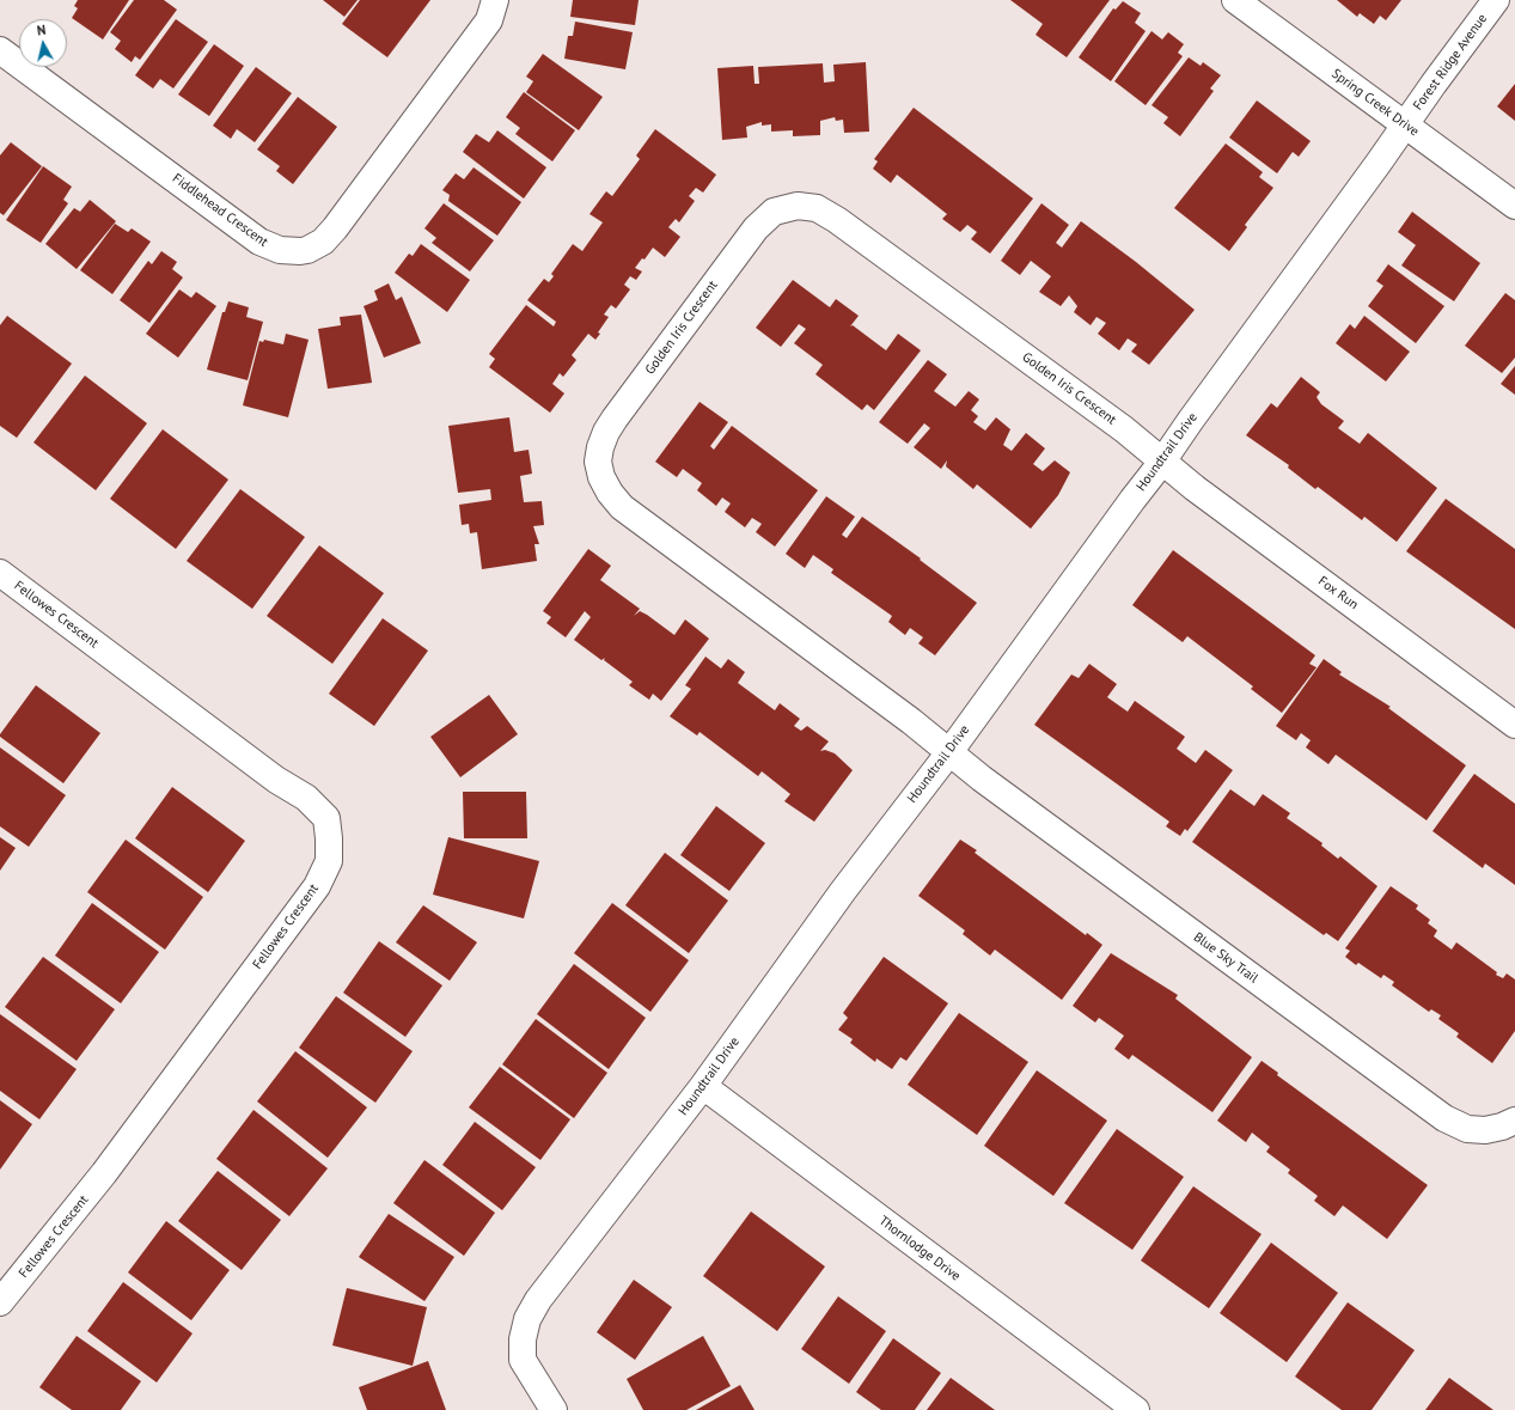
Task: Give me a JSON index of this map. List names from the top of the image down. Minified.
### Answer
{"streets":{"street":["Forest Ridge Avenue","Spring Creek Drive","Fiddlehead Crescent","Golden Iris Crescent","Houndtrail Drive","Fox Run","Fellowes Crescent","Blue Sky Trail","Thornlodge Drive"]},"crossings":[["Forest Ridge Avenue","Spring Creek Drive"],["Forest Ridge Avenue","Houndtrail Drive"],["Spring Creek Drive","Houndtrail Drive"],["Golden Iris Crescent","Houndtrail Drive"],["Golden Iris Crescent","Fox Run"],["Golden Iris Crescent","Blue Sky Trail"],["Houndtrail Drive","Fox Run"],["Houndtrail Drive","Blue Sky Trail"],["Houndtrail Drive","Thornlodge Drive"]],"north":"top"}
